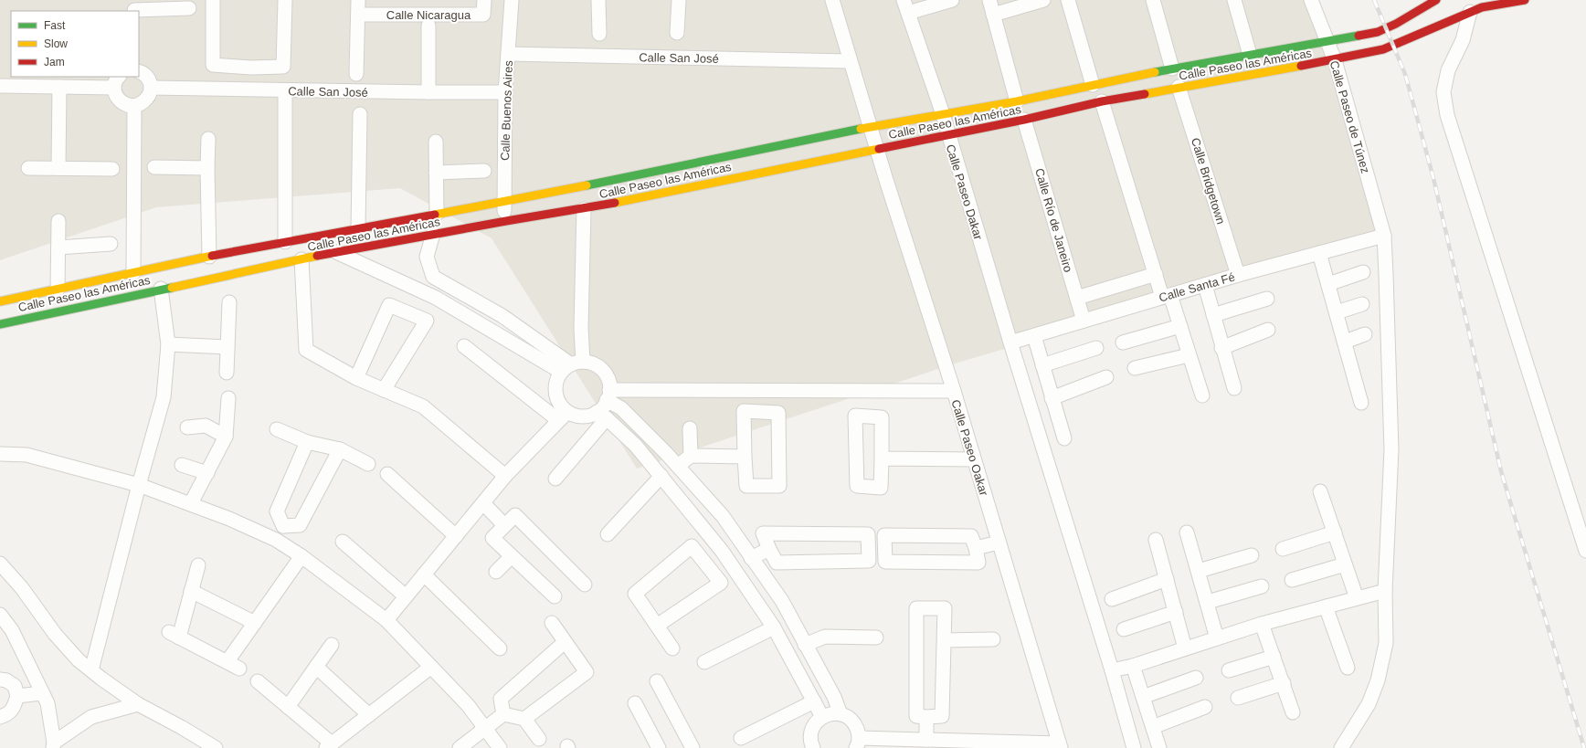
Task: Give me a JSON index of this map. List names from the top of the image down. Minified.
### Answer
{"streets":{"street":["Calle Nicaragua","Calle San José","Calle Paseo las Américas","Calle Buenos Aires","Calle Paseo de Túnez","Calle Bridgetown","Calle Paseo Dakar","Calle Río de Janeiro","Calle Santa Fé","Calle Paseo Oakar"]},"crossings":[["Calle San José","Calle Buenos Aires"],["Calle Paseo las Américas","Calle Buenos Aires"],["Calle Paseo las Américas","Calle Paseo de Túnez"],["Calle Paseo las Américas","Calle Bridgetown"],["Calle Paseo las Américas","Calle Paseo Dakar"],["Calle Paseo las Américas","Calle Río de Janeiro"],["Calle Paseo las Américas","Calle Paseo Oakar"],["Calle Paseo de Túnez","Calle Santa Fé"],["Calle Bridgetown","Calle Santa Fé"],["Calle Paseo Dakar","Calle Santa Fé"],["Calle Río de Janeiro","Calle Santa Fé"]],"legend":["Fast","Slow","Jam"]}
